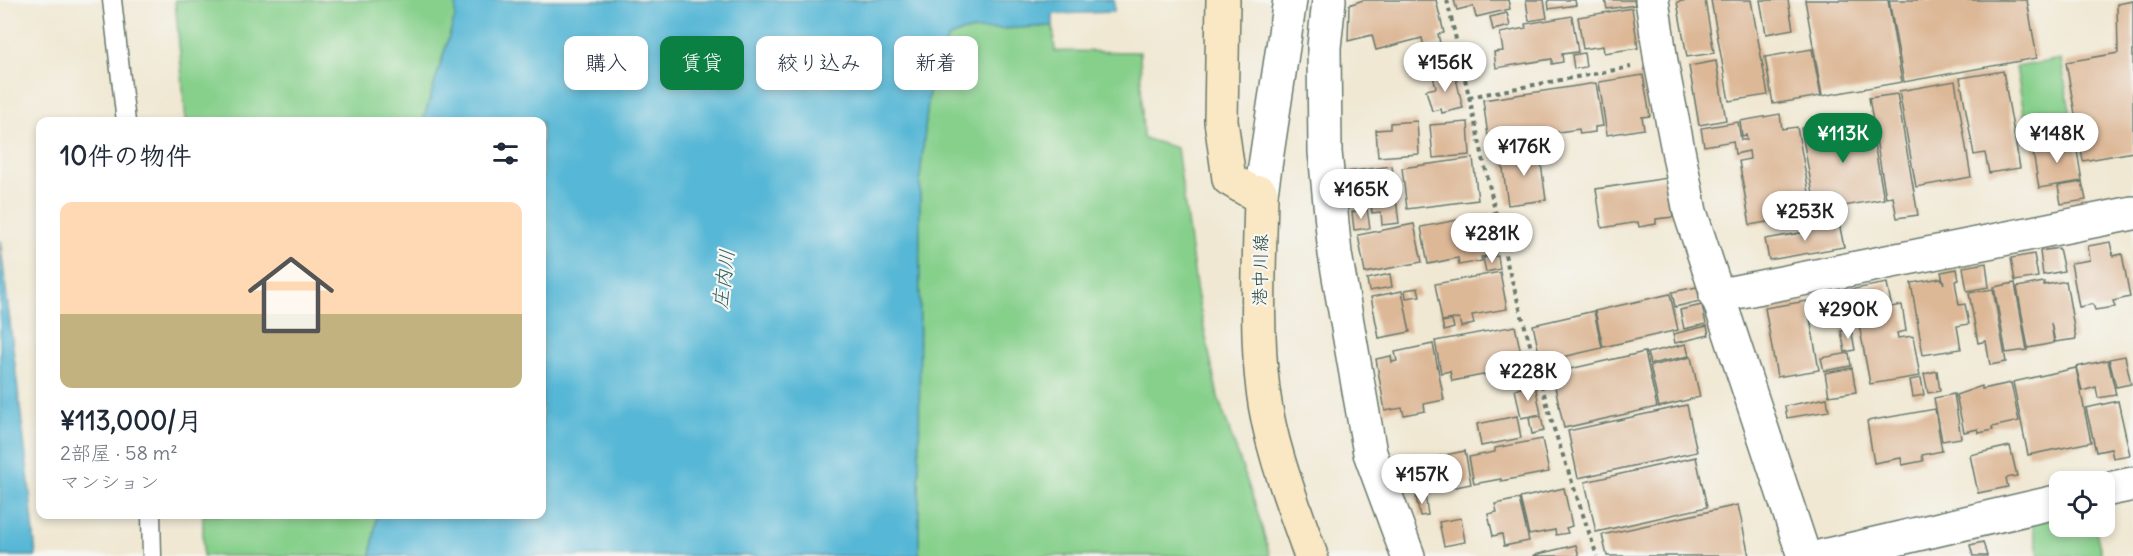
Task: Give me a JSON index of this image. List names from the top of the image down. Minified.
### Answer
{"streets":{"main road":["港中川線"]},"water":["庄内川"],"page":{"chip":["購入","賃貸","絞り込み","新着"],"price":["¥156K","¥113K","¥148K","¥176K","¥165K","¥253K","¥281K","¥290K","¥228K","¥157K"],"heading":"10件の物件","list":[{"name":"¥113,000/月","note":"2部屋 · 58 m² · マンション"}]}}
